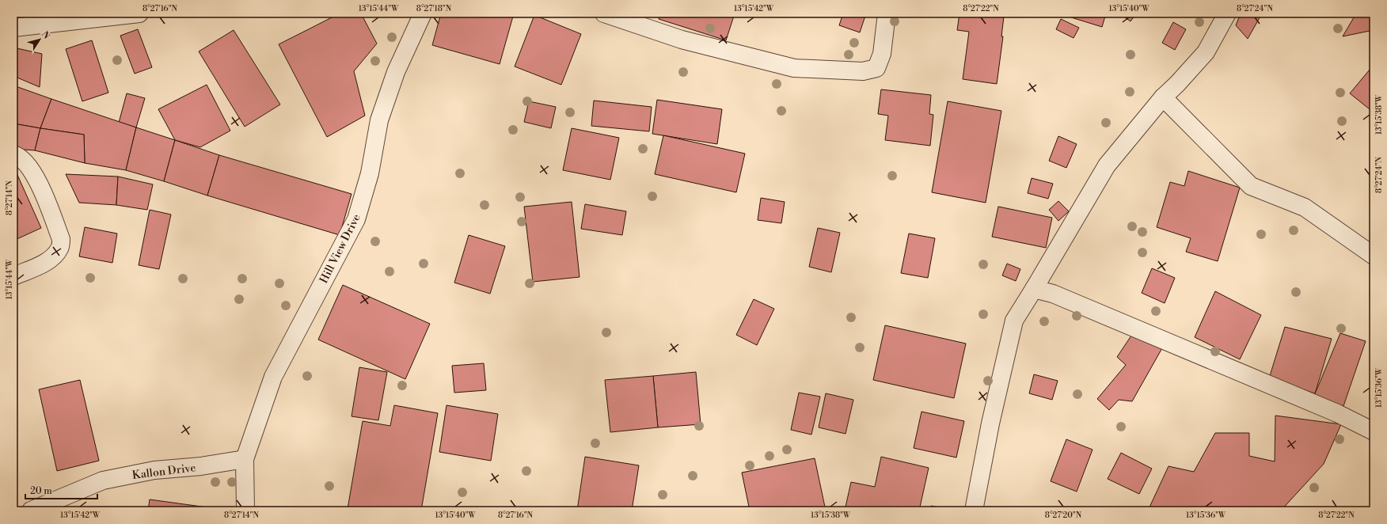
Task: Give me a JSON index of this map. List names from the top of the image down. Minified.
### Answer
{"streets":{"street":["Hill View Drive","Kallon Drive"]},"crossings":[["Hill View Drive","Kallon Drive"]],"scale_bar":"20 m","north":"top right","coordinates":["8°27'16\"N","13°15'44\"W","8°27'18\"N","13°15'42\"W","8°27'22\"N","13°15'40\"W","8°27'24\"N","13°15'38\"W","8°27'14\"N","13°15'36\"W","8°27'20\"N"]}
